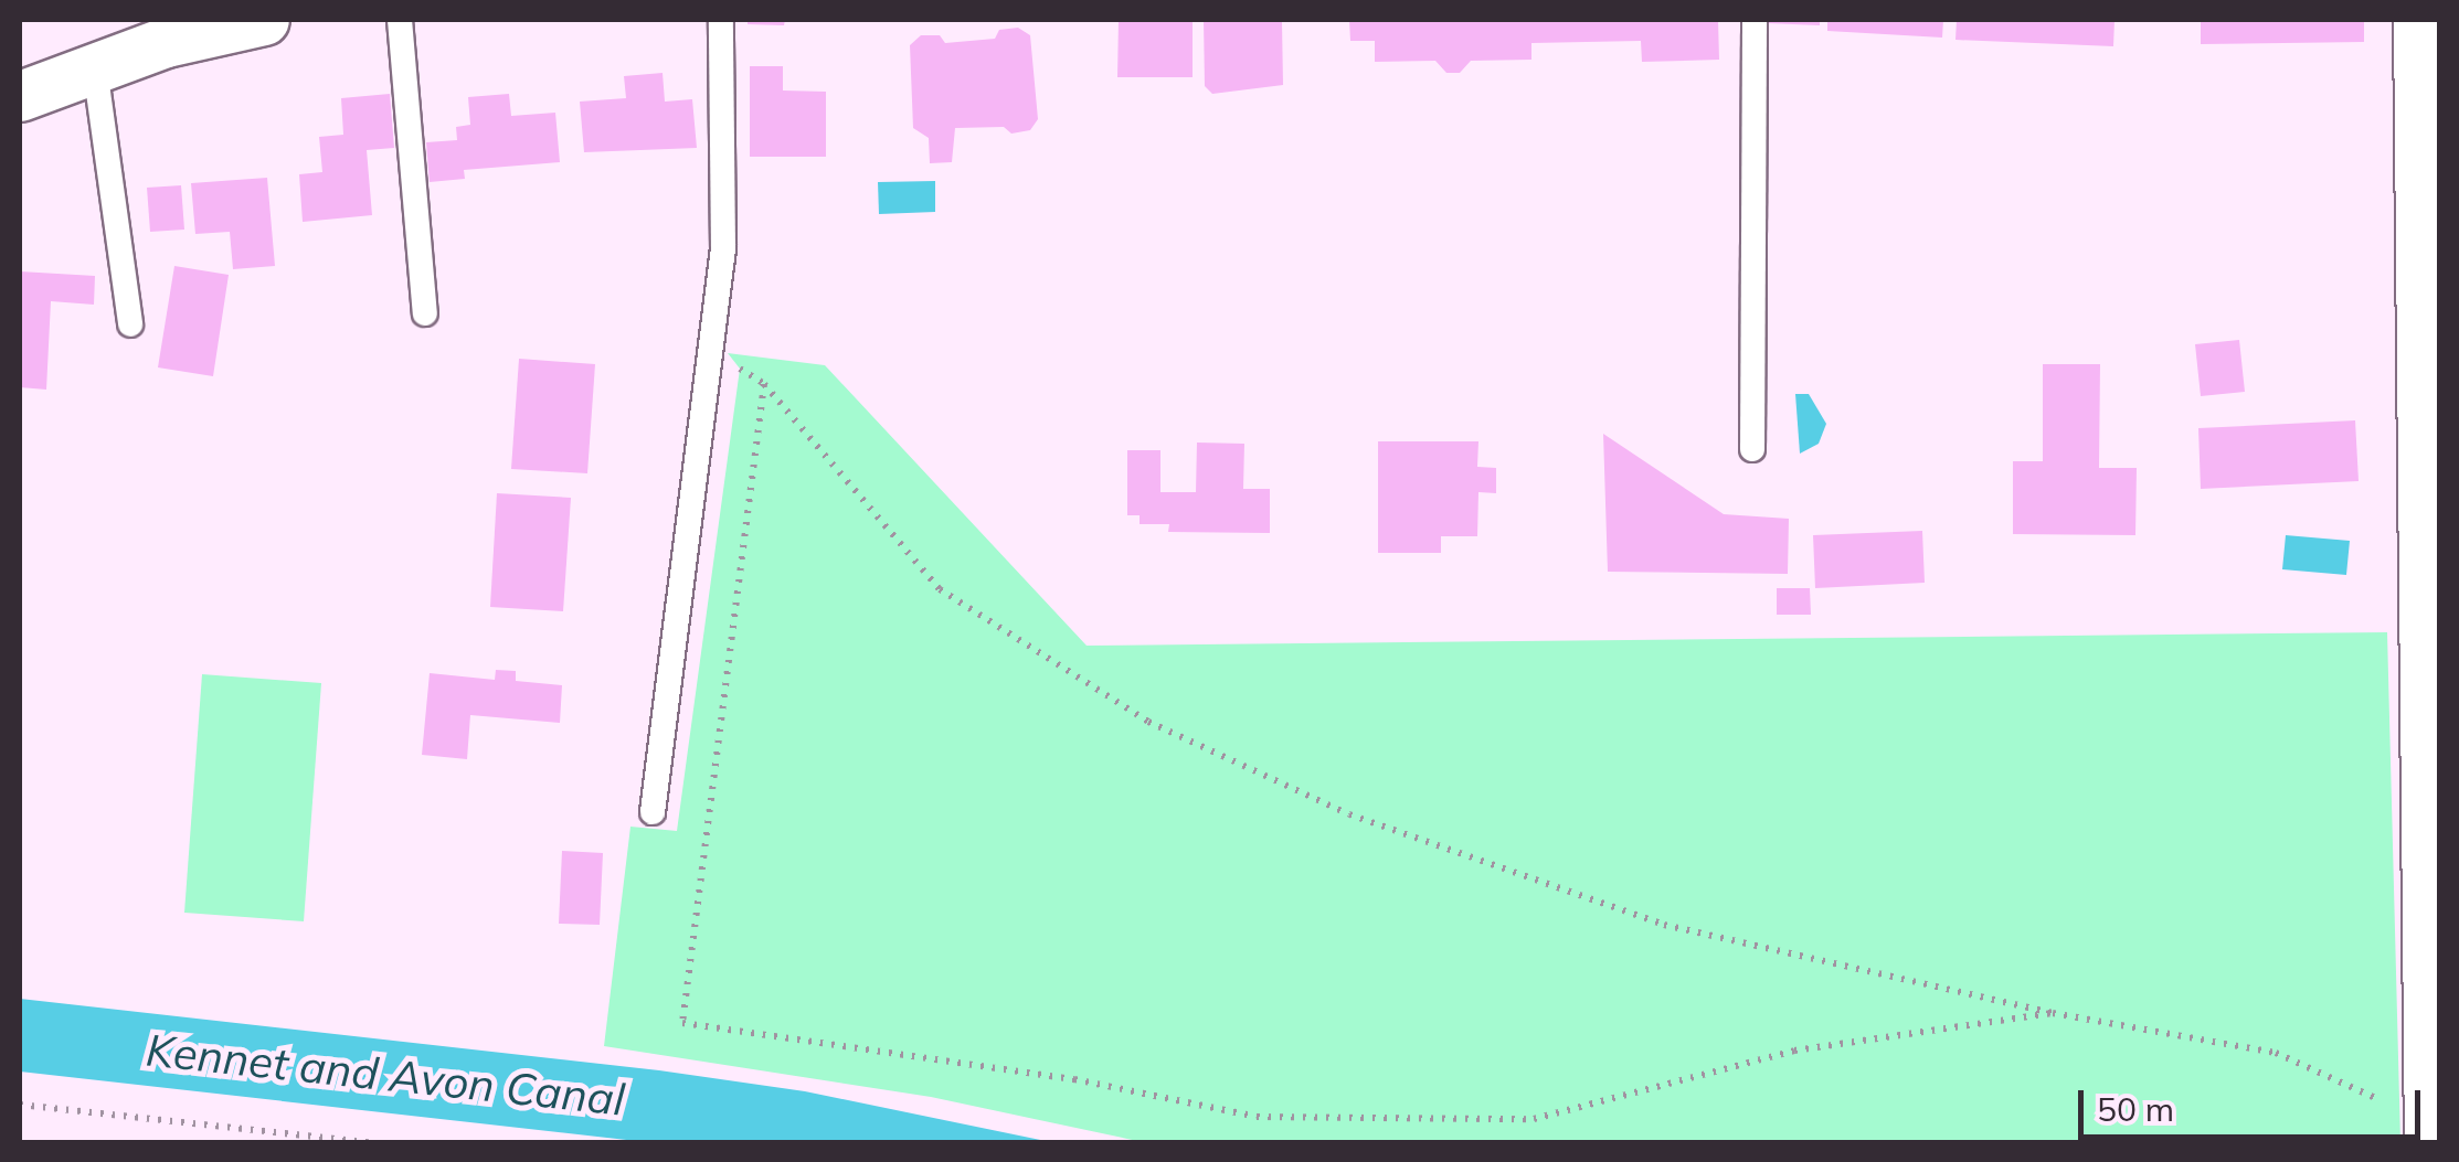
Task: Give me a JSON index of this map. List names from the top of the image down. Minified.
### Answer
{"water":["Kennet and Avon Canal"],"scale_bar":"50 m"}
